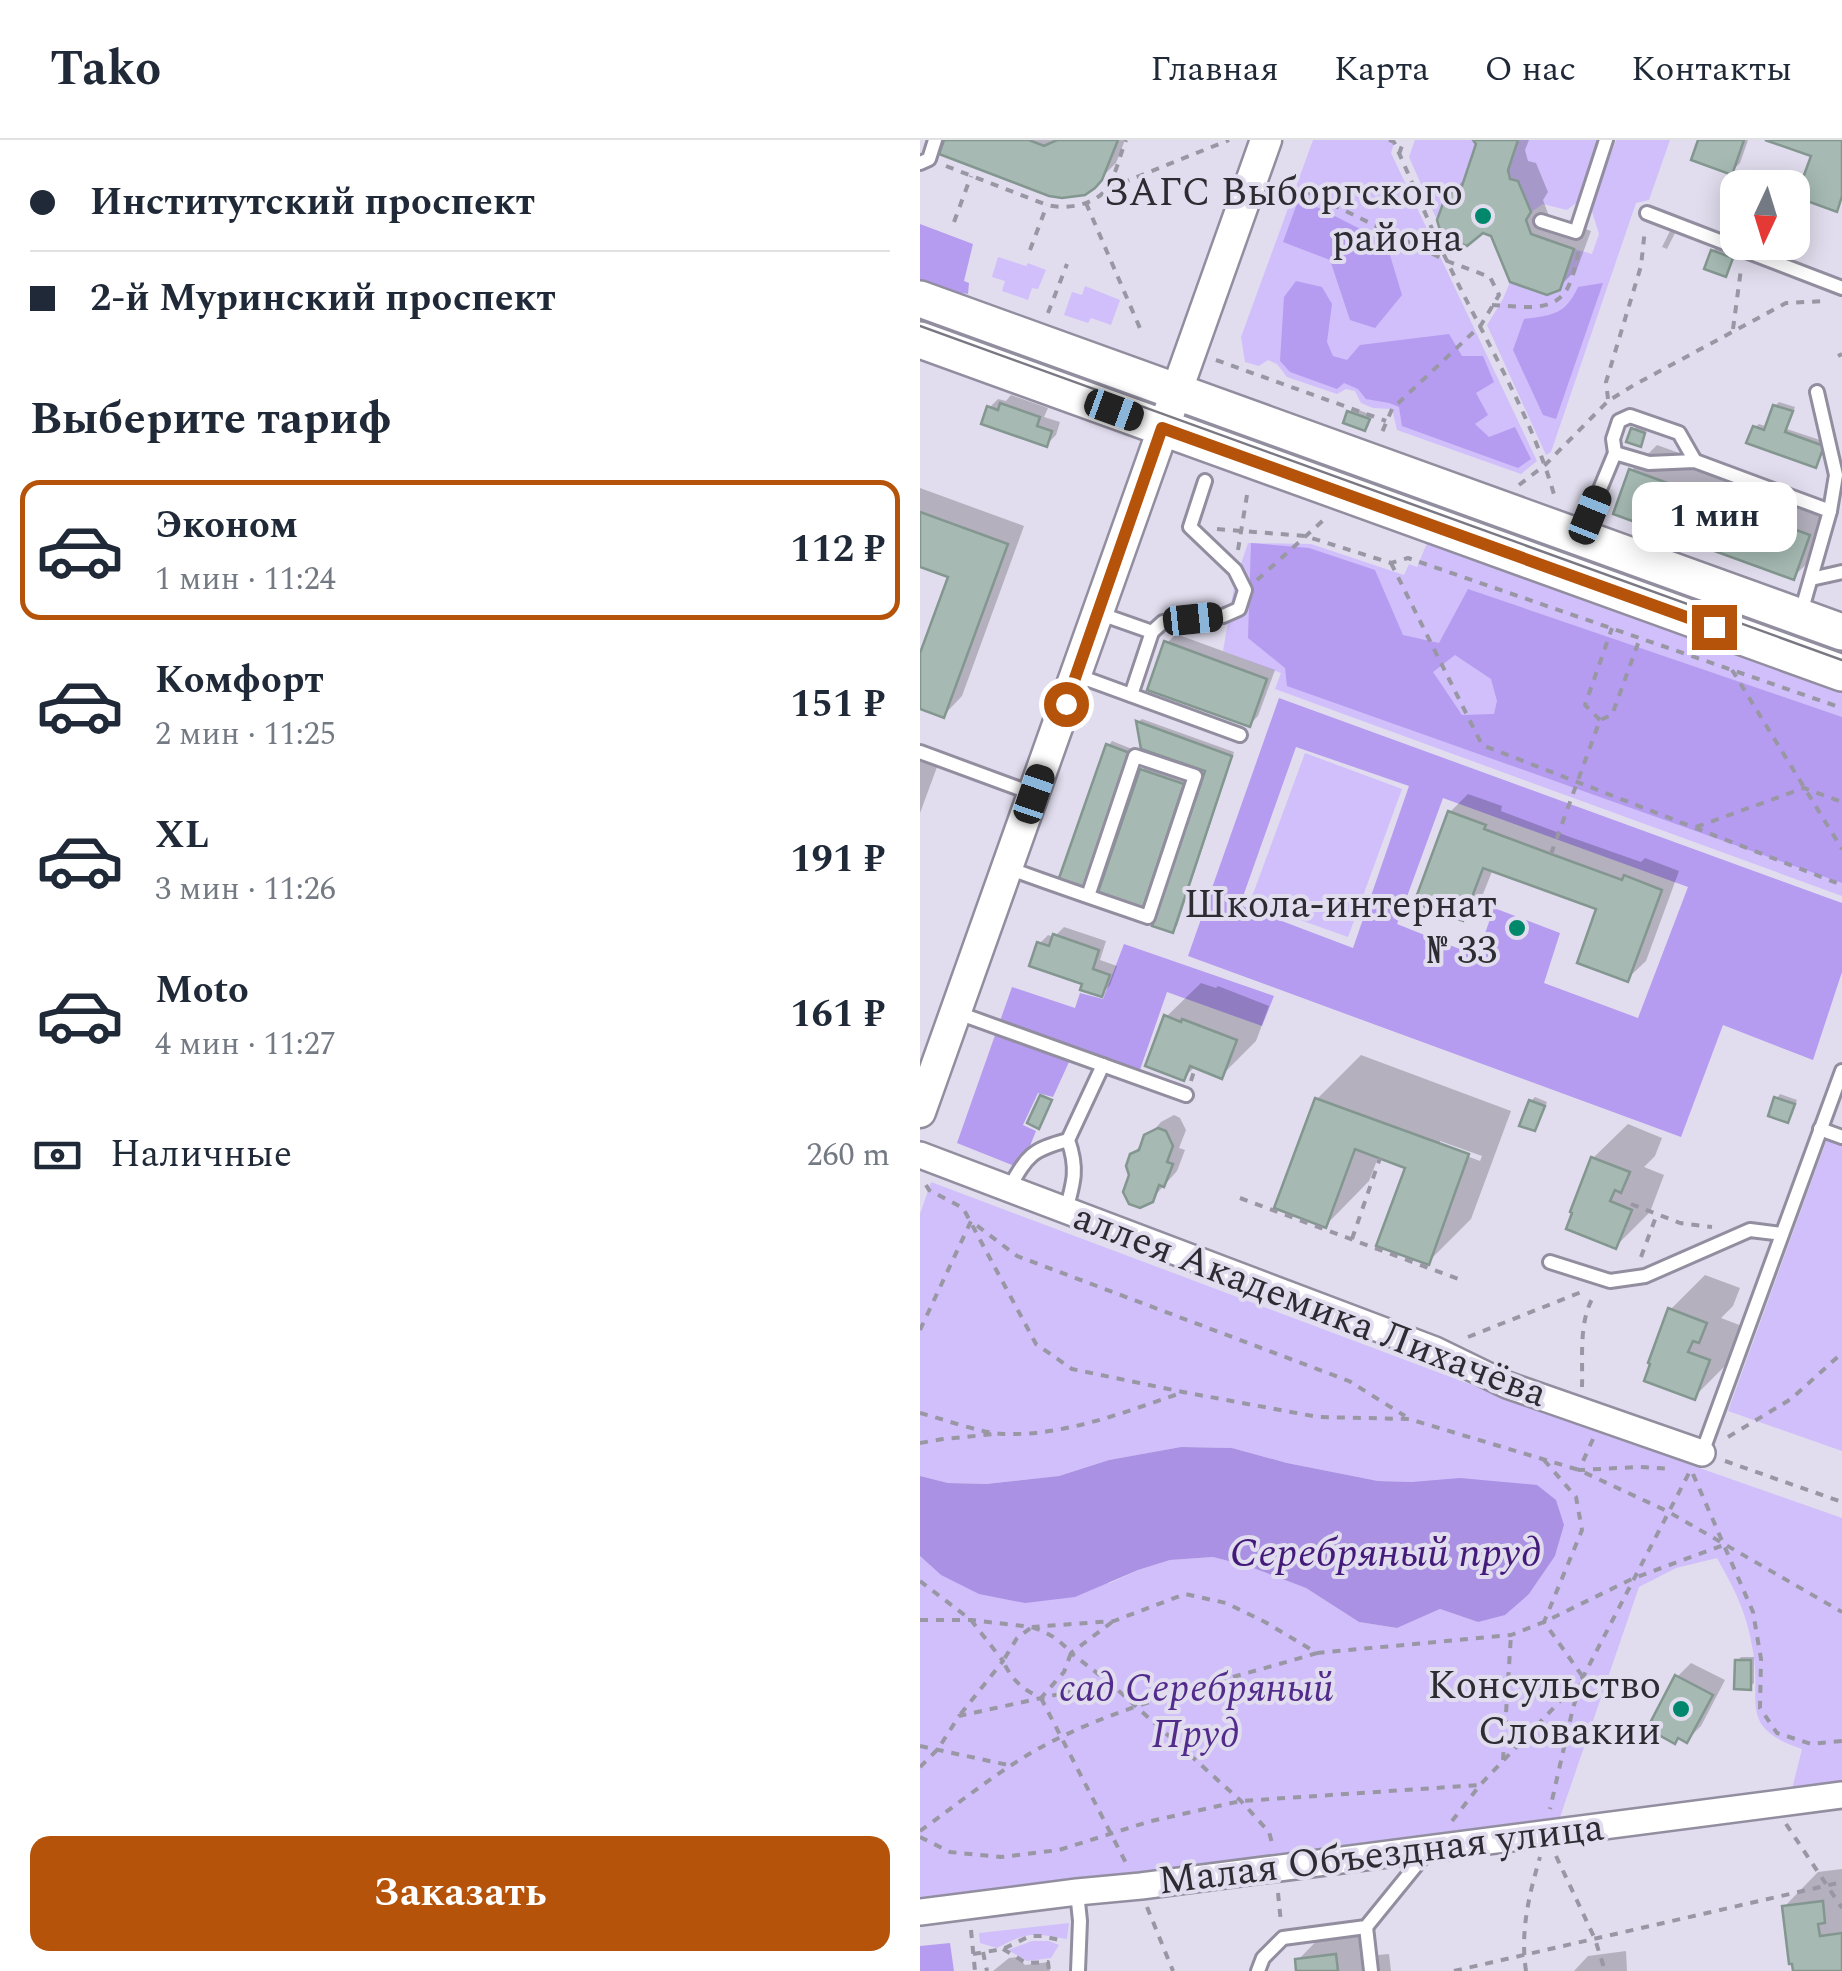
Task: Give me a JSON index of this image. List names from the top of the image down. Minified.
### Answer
{"streets":{"street":["аллея Академика Лихачёва","Малая Объездная улица"]},"water":["Серебряный пруд"],"parks":["сад Серебряный Пруд"],"places":["ЗАГС Выборгского района","Школа-интернат № 33","Консульство Словакии"],"north":"bottom","page":{"header":"Tako","nav":["Главная","Карта","О нас","Контакты"],"banner":["Институтский проспект","2-й Муринский проспект"],"heading":"Выберите тариф","list":[{"name":"Эконом","note":"1 мин · 11:24","value":"112 ₽"},{"name":"Комфорт","note":"2 мин · 11:25","value":"151 ₽"},{"name":"XL","note":"3 мин · 11:26","value":"191 ₽"},{"name":"Moto","note":"4 мин · 11:27","value":"161 ₽"}],"bubble":"1 мин","pay":["Наличные","260 m"],"buttons":"Заказать"}}
